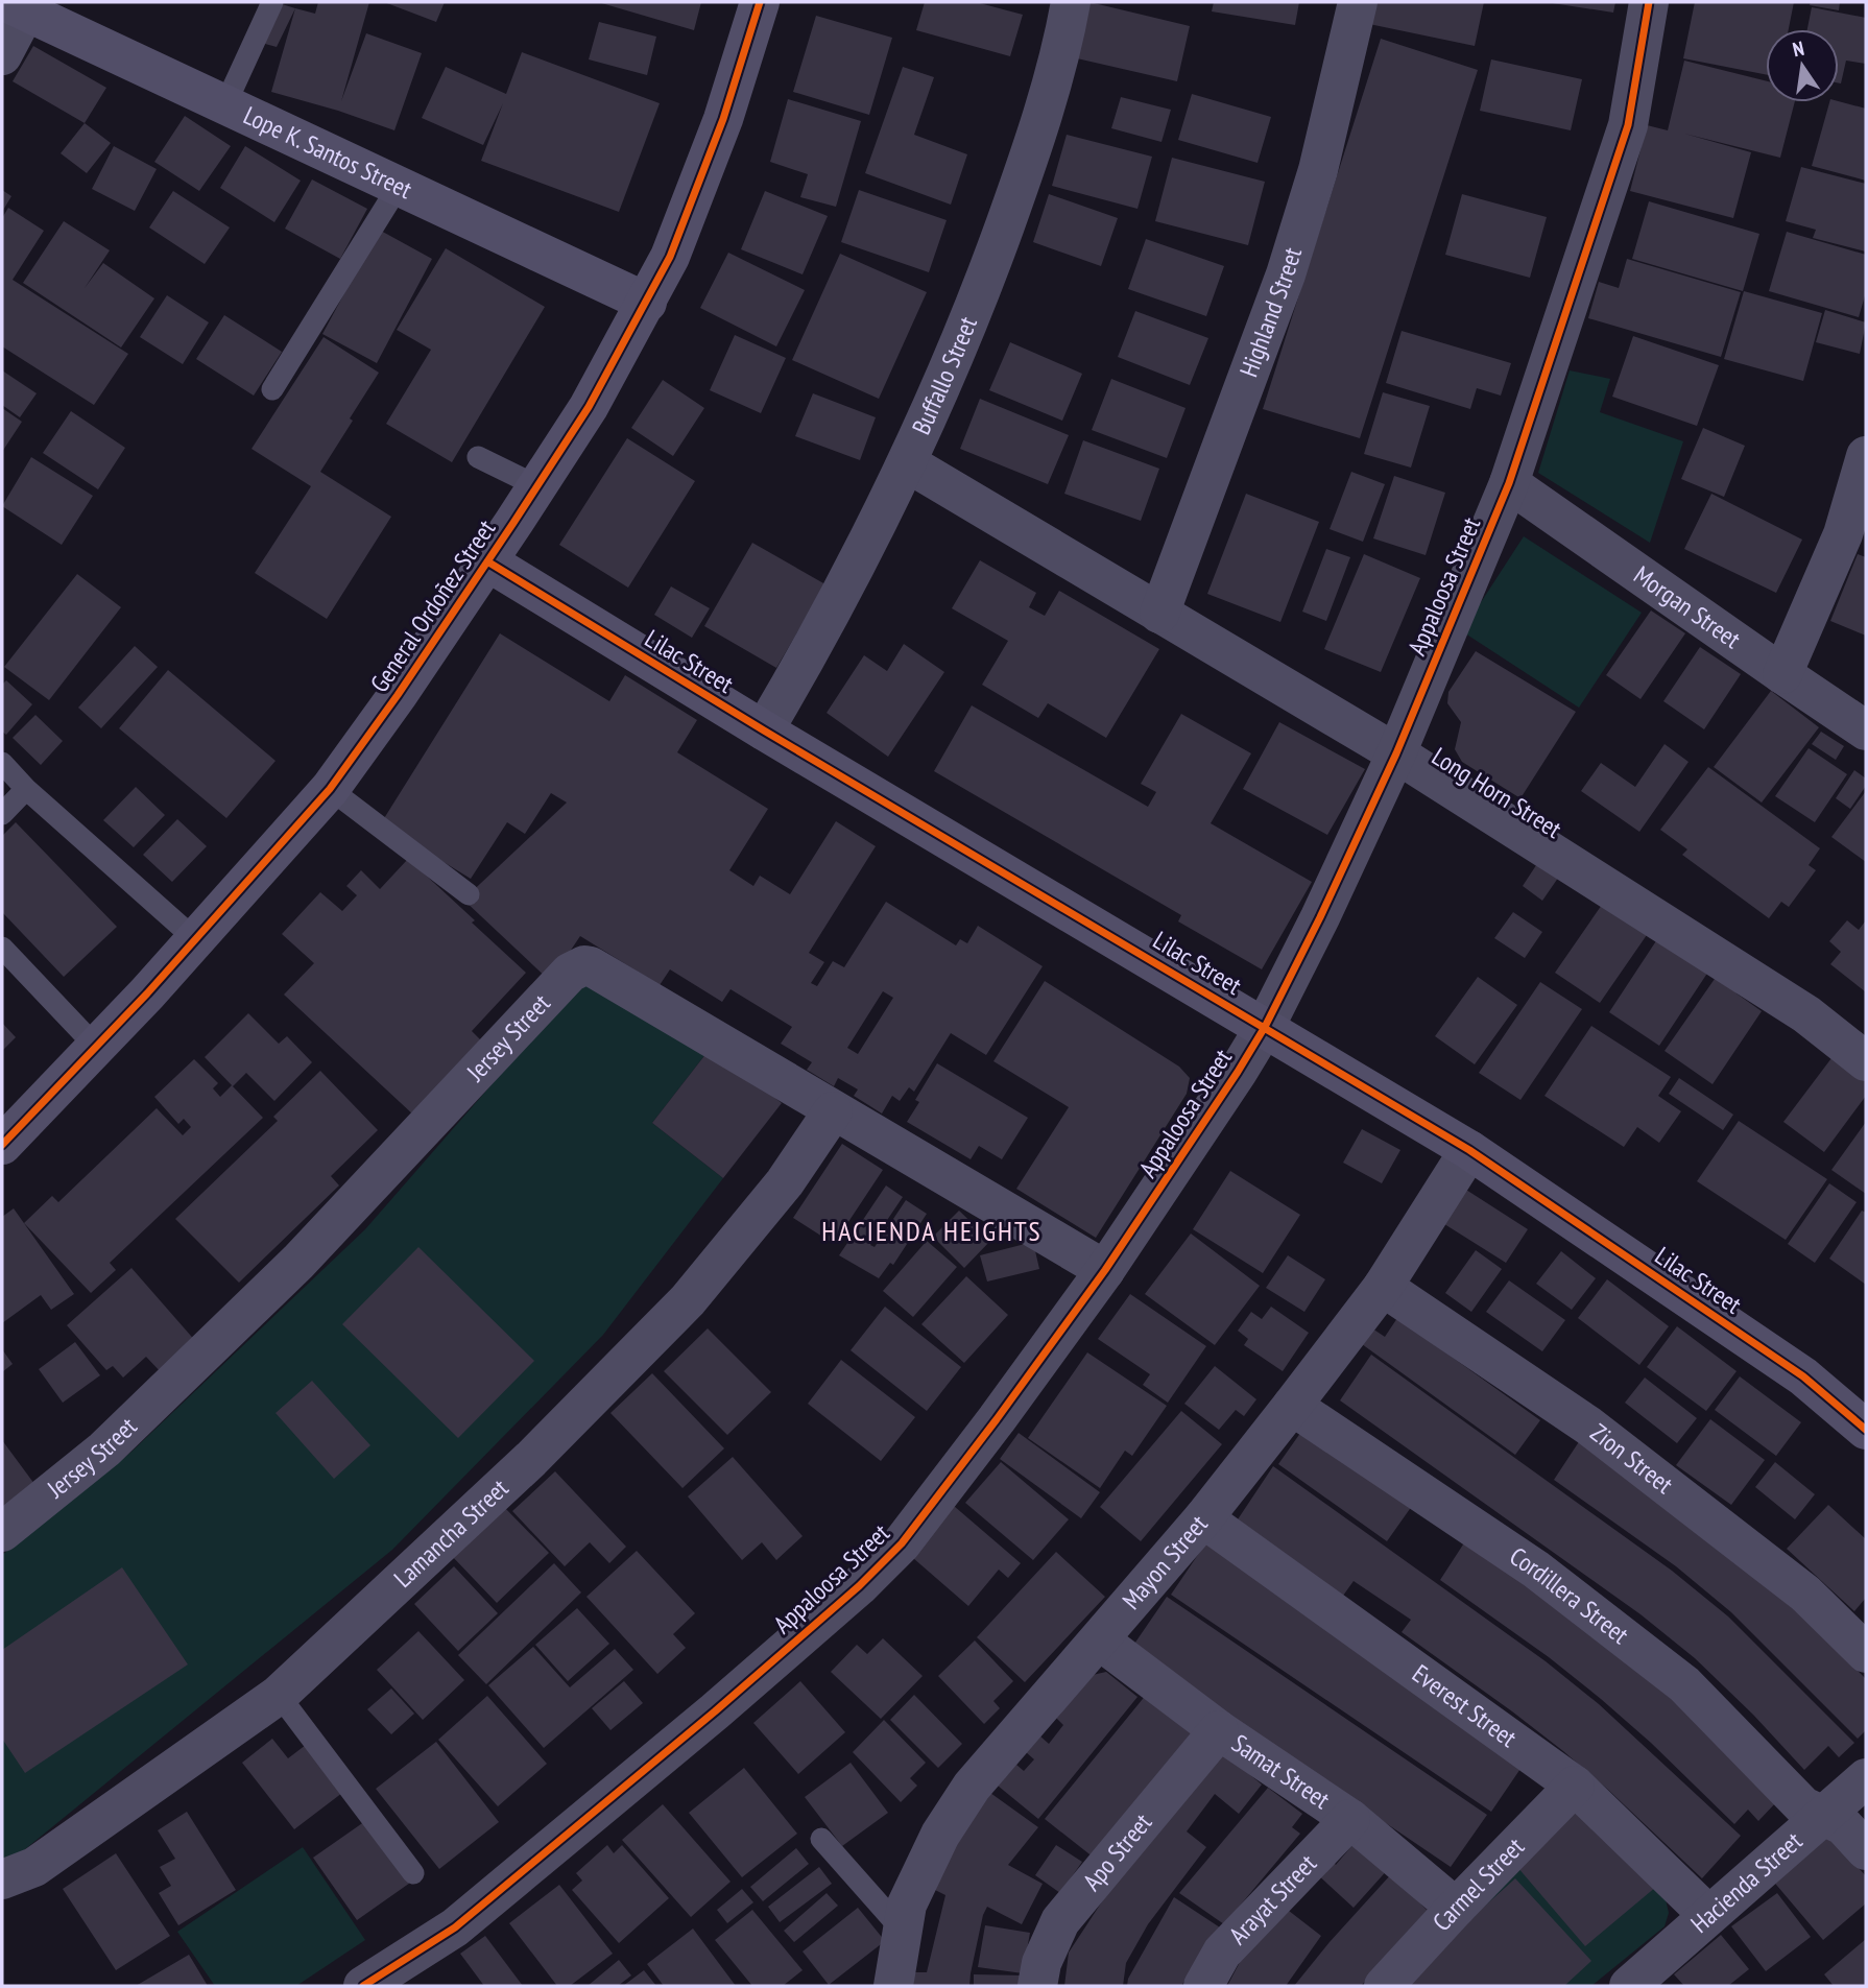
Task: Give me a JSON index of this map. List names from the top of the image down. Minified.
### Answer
{"streets":{"main road":["Lope K. Santos Street","General Ordoñez Street","Lilac Street"],"street":["Highland Street","Buffallo Street","Appaloosa Street","Morgan Street","Long Horn Street","Jersey Street","Zion Street","Lamancha Street","Mayon Street","Cordillera Street","Everest Street","Samat Street","Apo Street","Hacienda Street","Carmel Street","Arayat Street"]},"crossings":[["Lope K. Santos Street","General Ordoñez Street"],["Highland Street","Long Horn Street"],["Buffallo Street","Lilac Street"],["Buffallo Street","Long Horn Street"],["Appaloosa Street","Morgan Street"],["Appaloosa Street","Lilac Street"],["Appaloosa Street","Long Horn Street"],["Appaloosa Street","Jersey Street"],["General Ordoñez Street","Lilac Street"],["Lilac Street","Mayon Street"],["Jersey Street","Lamancha Street"],["Zion Street","Mayon Street"],["Mayon Street","Cordillera Street"],["Mayon Street","Everest Street"],["Mayon Street","Samat Street"],["Cordillera Street","Hacienda Street"],["Everest Street","Hacienda Street"],["Everest Street","Carmel Street"],["Samat Street","Apo Street"],["Samat Street","Carmel Street"],["Samat Street","Arayat Street"]],"districts":["HACIENDA HEIGHTS"],"north":"top"}
